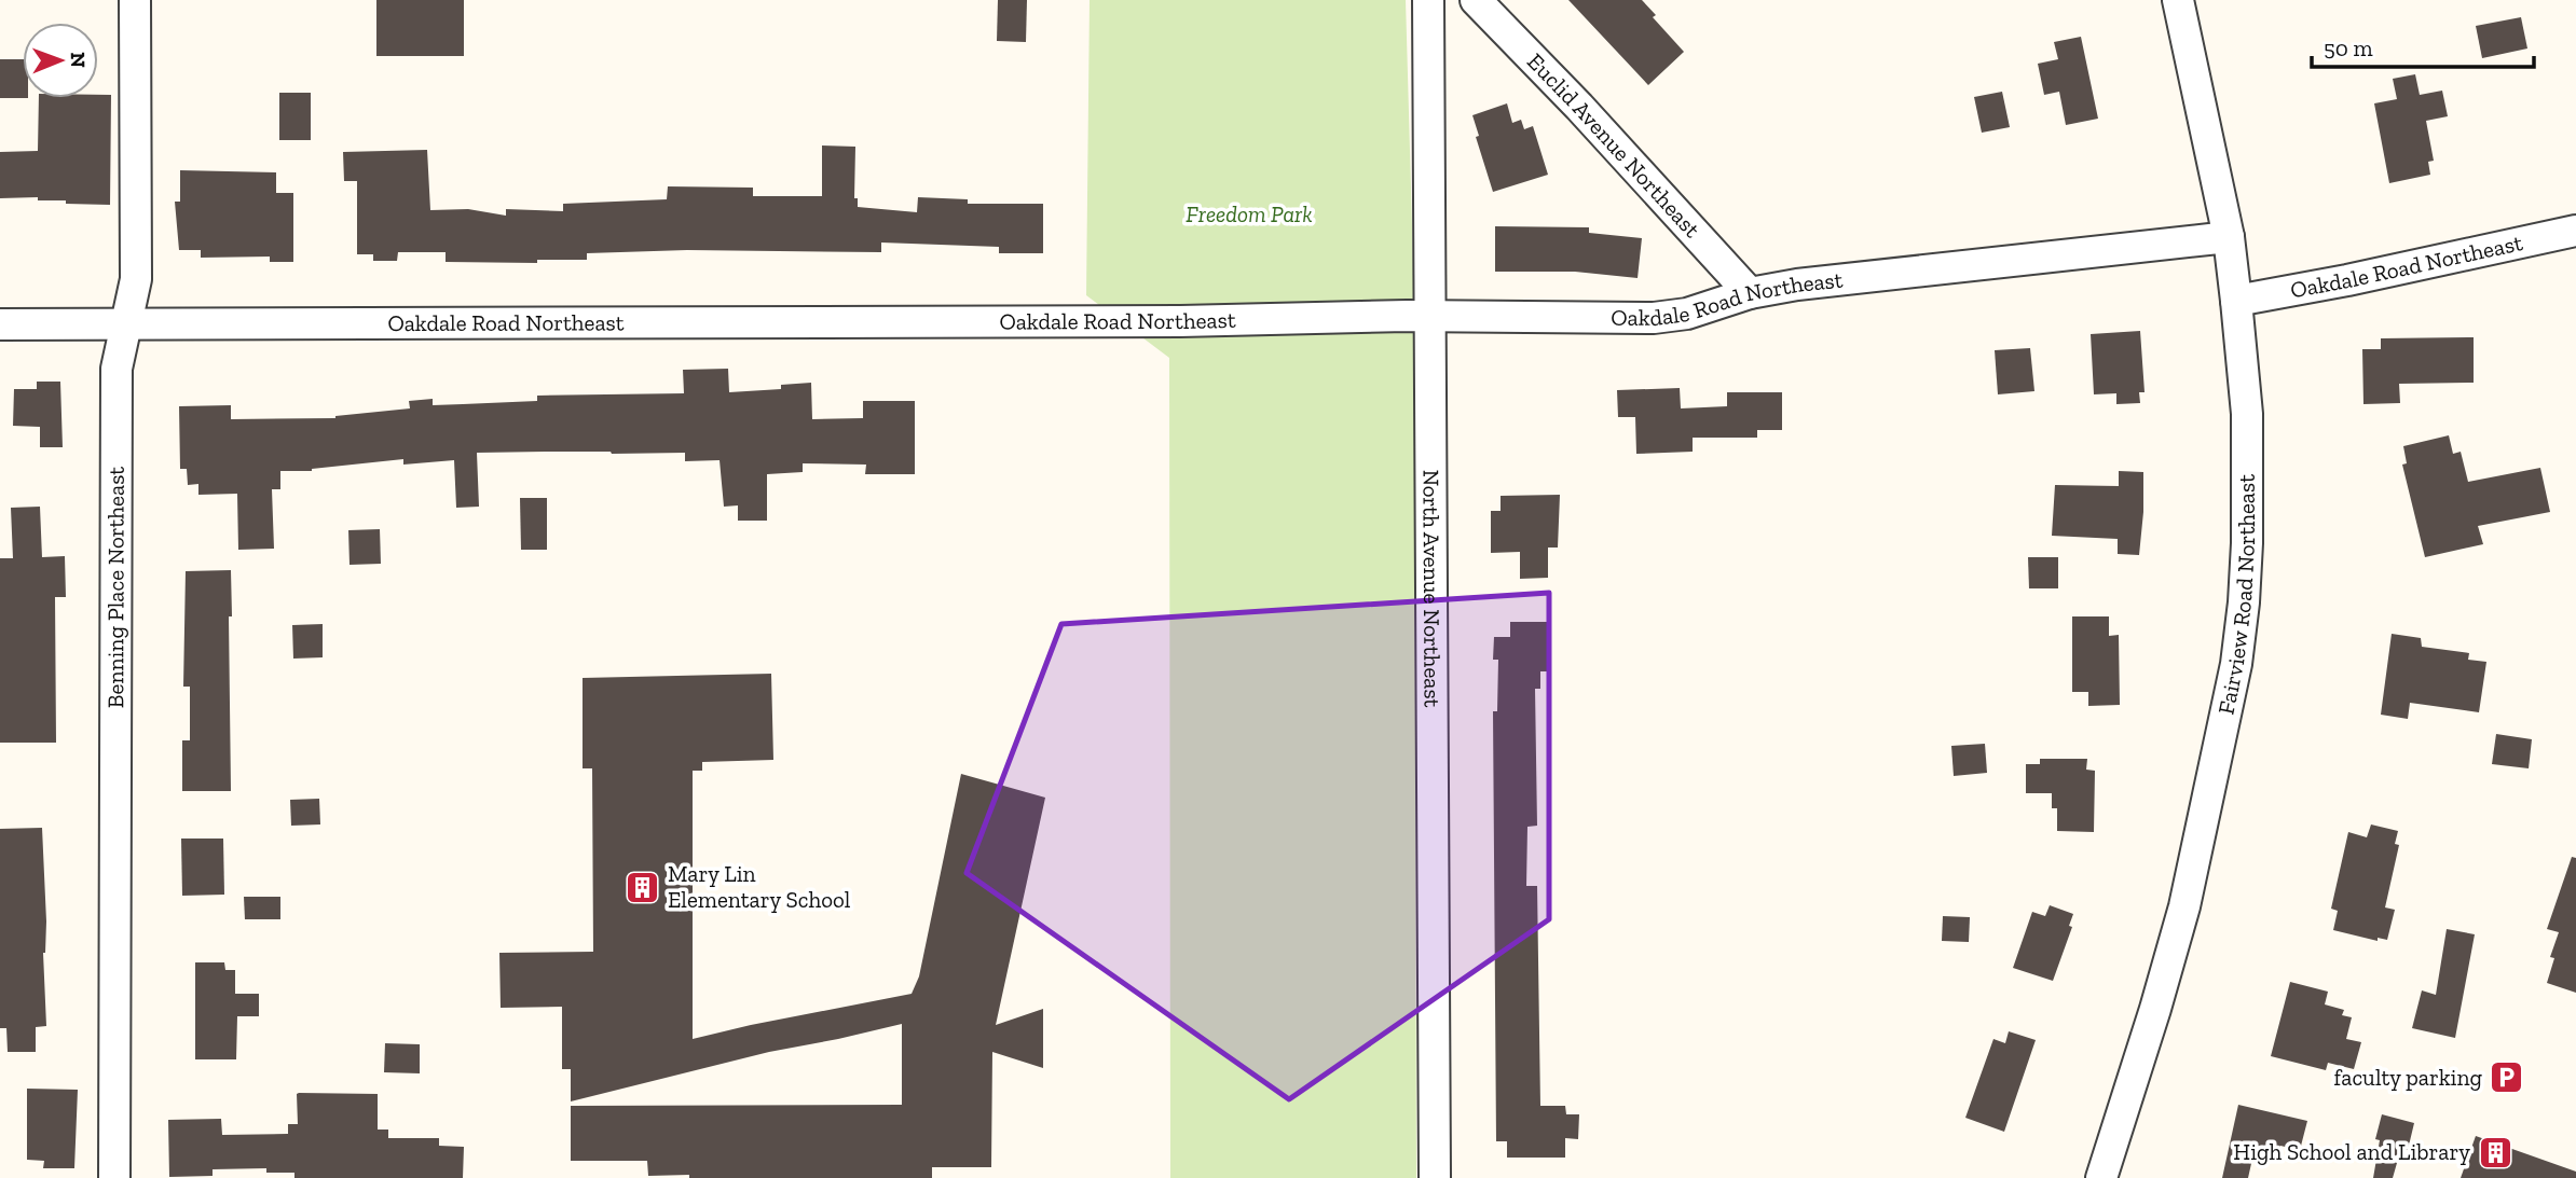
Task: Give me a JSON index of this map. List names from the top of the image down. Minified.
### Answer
{"streets":{"street":["Euclid Avenue Northeast","Oakdale Road Northeast","Benning Place Northeast","North Avenue Northeast","Fairview Road Northeast"]},"crossings":[["Euclid Avenue Northeast","Oakdale Road Northeast"],["Oakdale Road Northeast","Benning Place Northeast"],["Oakdale Road Northeast","North Avenue Northeast"],["Oakdale Road Northeast","Fairview Road Northeast"]],"parks":["Freedom Park"],"places":{"building":["Mary Lin Elementary School","High School and Library"],"parking":["faculty parking"]},"scale_bar":"50 m","north":"right"}
